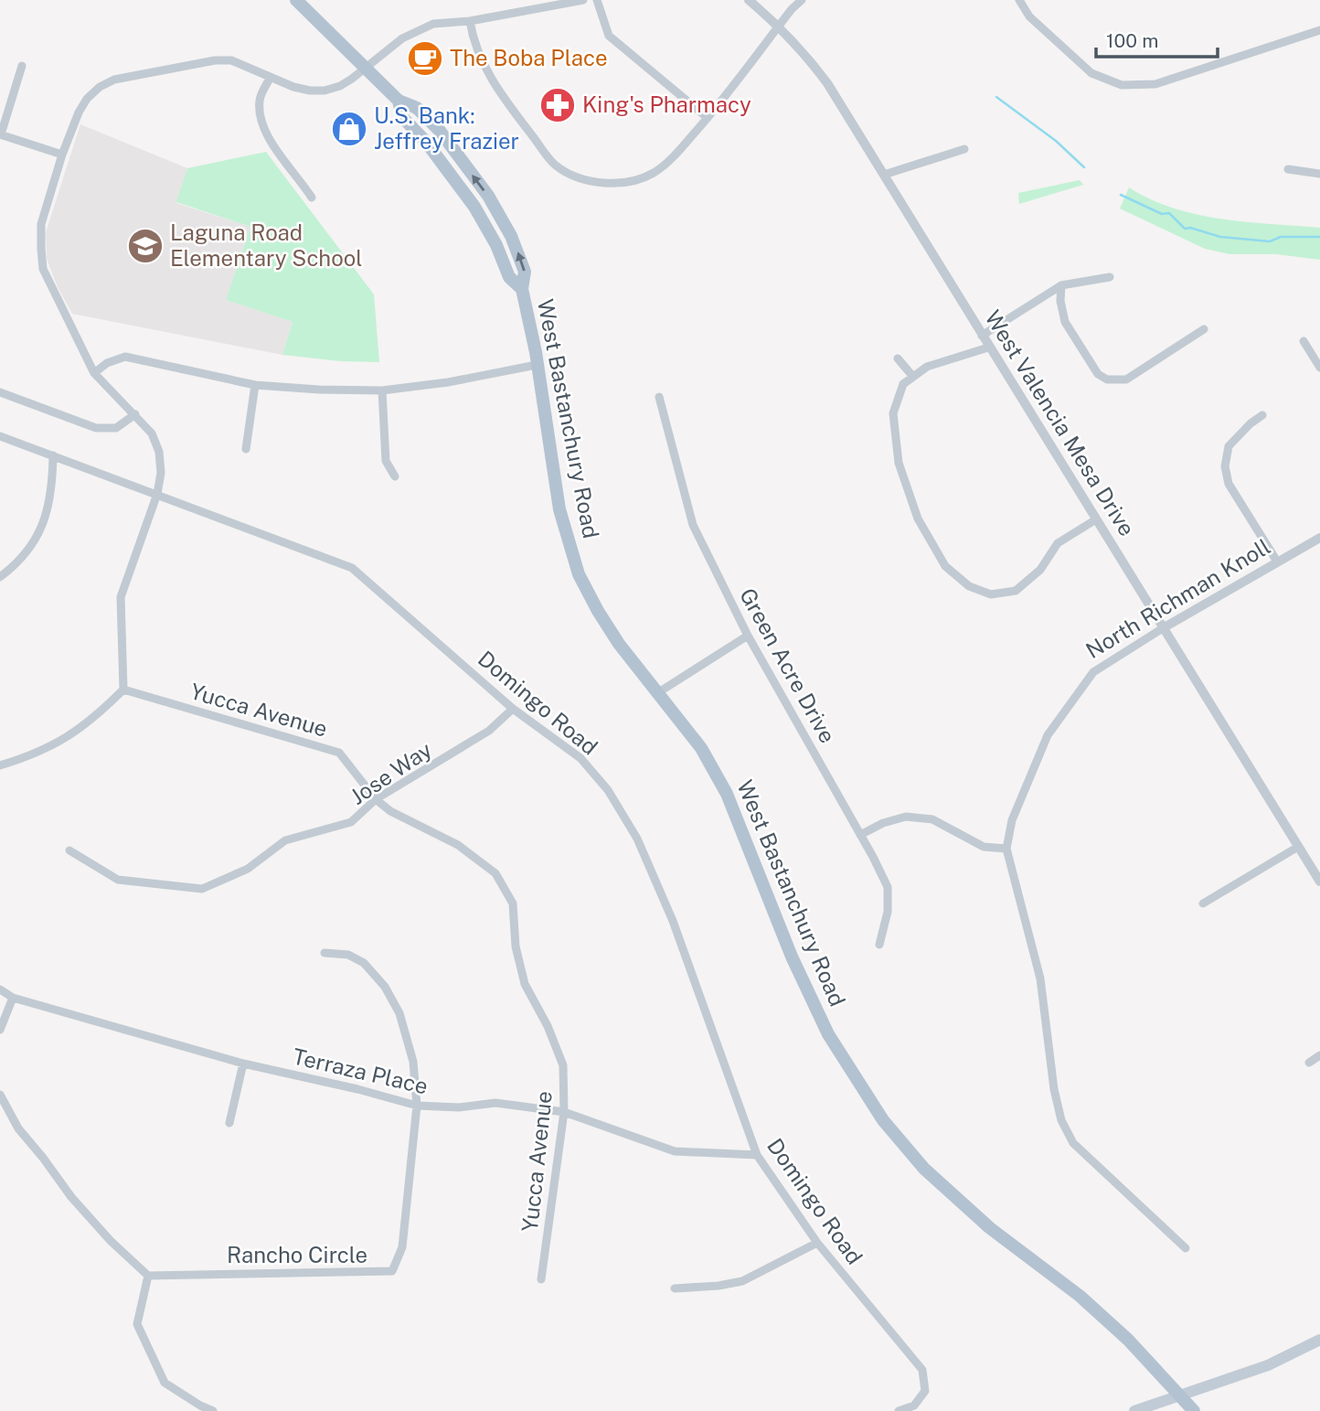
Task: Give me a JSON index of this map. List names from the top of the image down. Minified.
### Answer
{"streets":{"main road":["West Bastanchury Road"],"street":["West Valencia Mesa Drive","North Richman Knoll","Green Acre Drive","Domingo Road","Yucca Avenue","Jose Way","Terraza Place","Rancho Circle"]},"crossings":[["West Valencia Mesa Drive","North Richman Knoll"],["Domingo Road","Jose Way"],["Domingo Road","Terraza Place"],["Yucca Avenue","Jose Way"],["Yucca Avenue","Terraza Place"],["Terraza Place","Rancho Circle"]],"places":{"cafe":["The Boba Place"],"pharmacy":["King's Pharmacy"],"shop":["U.S. Bank: Jeffrey Frazier"],"school or university":["Laguna Road Elementary School"]},"scale_bar":"100 m"}
